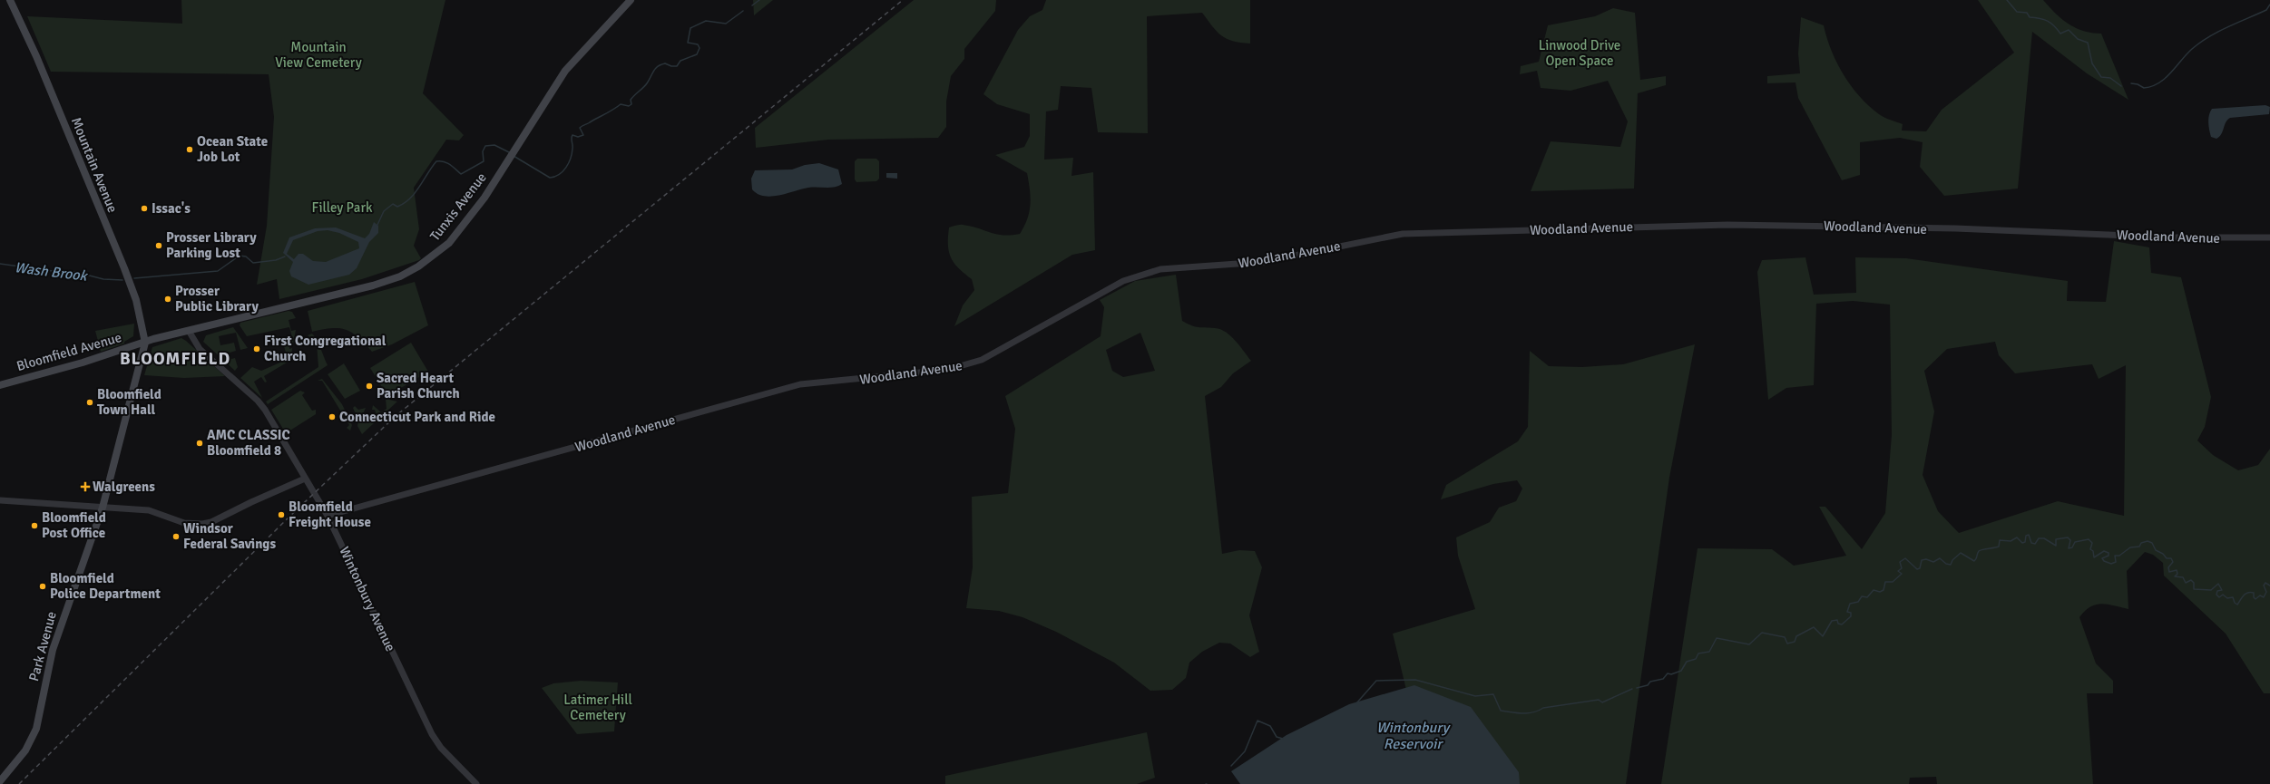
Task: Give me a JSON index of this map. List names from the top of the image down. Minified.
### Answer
{"streets":{"main road":["Mountain Avenue","Tunxis Avenue","Bloomfield Avenue","Park Avenue"],"street":["Woodland Avenue","Wintonbury Avenue"]},"crossings":[["Mountain Avenue","Tunxis Avenue"],["Mountain Avenue","Bloomfield Avenue"],["Mountain Avenue","Park Avenue"],["Tunxis Avenue","Bloomfield Avenue"],["Tunxis Avenue","Wintonbury Avenue"],["Tunxis Avenue","Park Avenue"],["Woodland Avenue","Wintonbury Avenue"],["Bloomfield Avenue","Park Avenue"]],"districts":["BLOOMFIELD"],"water":["Wash Brook","Wintonbury Reservoir"],"parks":["Linwood Drive Open Space","Mountain View Cemetery","Filley Park","Latimer Hill Cemetery"],"places":{"other":["Ocean State Job Lot","Issac's","Prosser Library Parking Lost","Prosser Public Library","First Congregational Church","Sacred Heart Parish Church","Bloomfield Town Hall","Connecticut Park and Ride","AMC CLASSIC Bloomfield 8","Bloomfield Freight House","Bloomfield Post Office","Windsor Federal Savings","Bloomfield Police Department"],"health":["Walgreens"]}}
